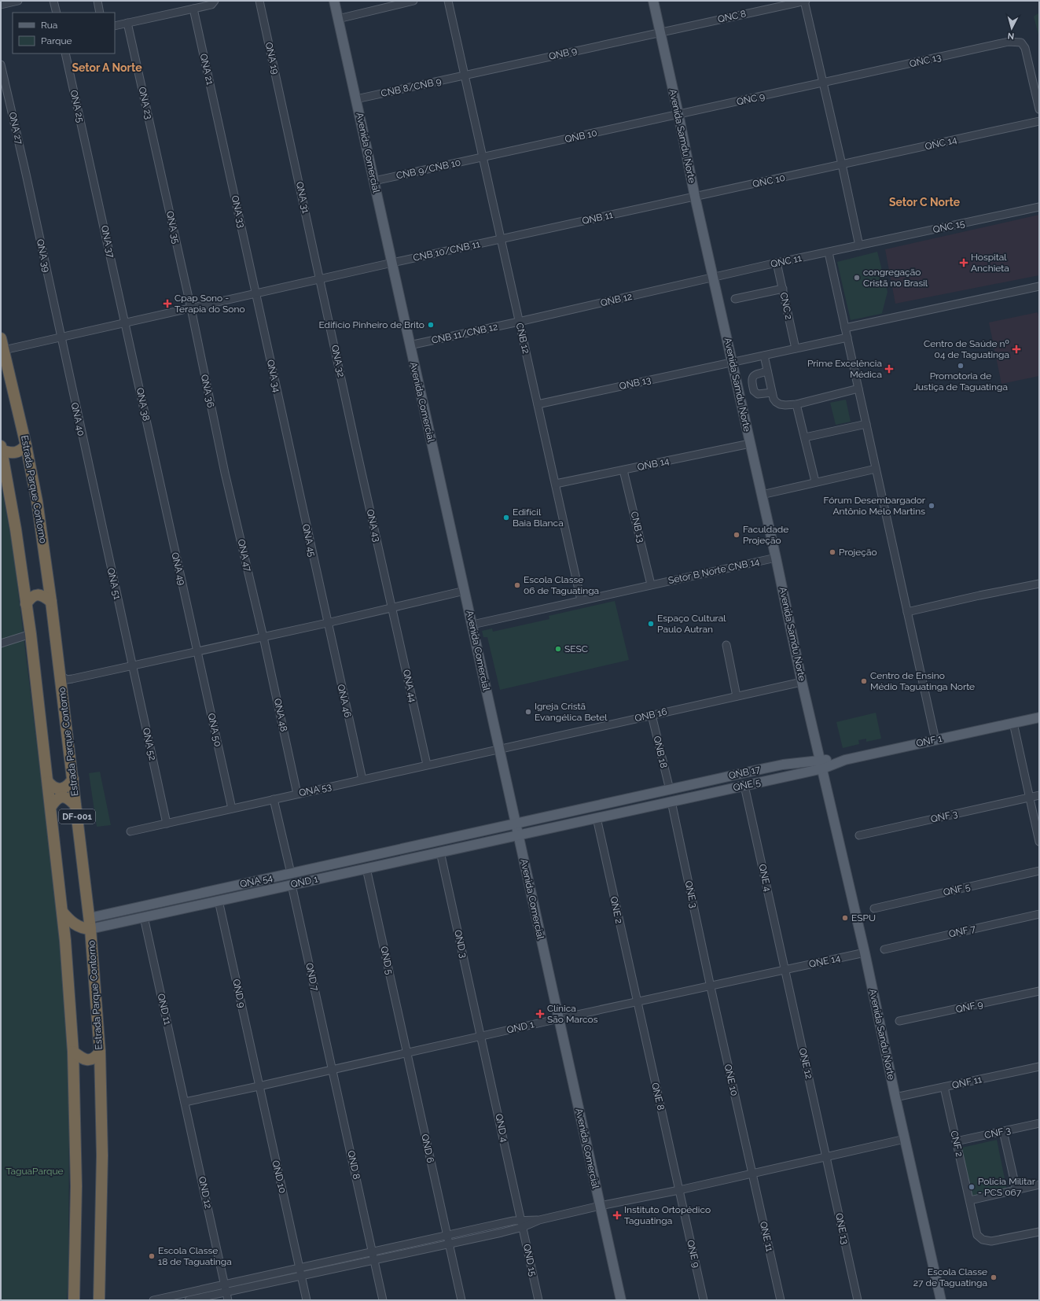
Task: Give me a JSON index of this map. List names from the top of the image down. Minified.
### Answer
{"streets":{"highway":["Estrada Parque Contorno","DF-001"],"main road":["Avenida Samdu Norte","Avenida Comercial","QNF 1","QNB 17","QNE 5","QNA 54","QND 1","Avenida Sandu Norte"],"street":["QNC 8","QNB 9","QNA 19","QNC 13","QNA 21","CNB 8/CNB 9","QNC 9","QNA 23","QNA 25","QNA 27","QNB 10","QNC 14","CNB 9/CNB 10","QNC 10","QNA 31","QNA 33","QNB 11","QNC 15","QNA 35","QNA 37","CNB 10/CNB 11","QNA 39","QNC 11","QNB 12","CNC 2","CNB 11/CNB 12","CNB 12","QNA 32","QNA 34","QNB 13","QNA 36","QNA 38","QNA 40","QNB 14","QNA 43","CNB 13","QNA 45","QNA 47","QNA 49","Setor B Norte CNB 14","QNA 51","QNA 44","QNA 46","QNA 48","QNB 16","QNA 50","QNA 52","QNB 18","QNA 53","QNF 3","QNE 4","QNF 5","QNE 3","QNE 2","QNF 7","QND 3","QND 5","QNE 14","QND 7","QND 9","QNF 9","QND 11","QNE 12","QNE 10","QNF 11","QNE 8","QND 4","CNF 3","CNF 2","QND 6","QND 8","QND 10","QND 12","QNE 13","QNE 11","QNE 9","QND 15"]},"crossings":[["QNC 8","QNB 9"],["QNC 8","Avenida Samdu Norte"],["QNB 9","CNB 8/CNB 9"],["QNB 9","Avenida Samdu Norte"],["QNB 9","CNB 12"],["QNA 19","QNA 31"],["QNC 13","QNC 9"],["QNA 21","QNA 33"],["CNB 8/CNB 9","Avenida Comercial"],["CNB 8/CNB 9","CNB 12"],["QNC 9","QNB 10"],["QNC 9","Avenida Samdu Norte"],["QNA 23","QNA 35"],["QNA 25","QNA 37"],["QNA 27","QNA 39"],["QNB 10","Avenida Samdu Norte"],["QNB 10","CNB 9/CNB 10"],["QNB 10","CNB 12"],["Avenida Samdu Norte","QNC 10"],["Avenida Samdu Norte","QNB 11"],["Avenida Samdu Norte","QNC 11"],["Avenida Samdu Norte","QNB 12"],["Avenida Samdu Norte","QNB 13"],["Avenida Samdu Norte","QNB 14"],["Avenida Samdu Norte","Setor B Norte CNB 14"],["Avenida Samdu Norte","QNB 16"],["Avenida Samdu Norte","QNF 1"],["Avenida Samdu Norte","QNB 17"],["Avenida Samdu Norte","QNE 5"],["Avenida Samdu Norte","Avenida Sandu Norte"],["QNC 14","QNC 10"],["Avenida Comercial","CNB 9/CNB 10"],["Avenida Comercial","CNB 10/CNB 11"],["Avenida Comercial","CNB 11/CNB 12"],["Avenida Comercial","Setor B Norte CNB 14"],["Avenida Comercial","QNB 16"],["Avenida Comercial","QNA 53"],["Avenida Comercial","QNA 54"],["Avenida Comercial","QND 1"],["CNB 9/CNB 10","CNB 12"],["QNC 10","QNB 11"],["QNA 31","CNB 10/CNB 11"],["QNA 31","QNA 32"],["QNA 33","CNB 10/CNB 11"],["QNA 33","QNA 34"],["QNB 11","CNB 10/CNB 11"],["QNB 11","CNB 12"],["QNC 15","QNC 11"],["QNA 35","CNB 10/CNB 11"],["QNA 35","QNA 36"],["QNA 37","CNB 10/CNB 11"],["QNA 37","QNA 38"],["CNB 10/CNB 11","QNA 39"],["CNB 10/CNB 11","CNB 12"],["CNB 10/CNB 11","QNA 32"],["CNB 10/CNB 11","QNA 34"],["CNB 10/CNB 11","QNA 36"],["CNB 10/CNB 11","QNA 38"],["CNB 10/CNB 11","QNA 40"],["CNB 10/CNB 11","Estrada Parque Contorno"],["QNA 39","QNA 40"],["QNC 11","QNB 12"],["QNC 11","CNC 2"],["QNB 12","CNB 11/CNB 12"],["QNB 12","CNB 12"],["CNC 2","QNB 13"],["CNB 11/CNB 12","CNB 12"],["CNB 12","QNB 13"],["CNB 12","QNB 14"],["CNB 12","Setor B Norte CNB 14"],["QNA 32","QNA 43"],["QNA 34","QNA 45"],["QNA 36","QNA 47"],["QNA 38","QNA 49"],["QNA 40","QNA 51"],["QNB 14","CNB 13"],["Estrada Parque Contorno","QNA 54"],["Estrada Parque Contorno","QND 1"],["QNA 43","QNA 44"],["CNB 13","Setor B Norte CNB 14"],["QNA 45","QNA 46"],["QNA 47","QNA 48"],["QNA 49","QNA 50"],["QNA 51","QNA 52"],["QNA 44","QNA 53"],["QNA 46","QNA 53"],["QNA 48","QNA 53"],["QNB 16","QNB 18"],["QNB 16","QNA 53"],["QNA 50","QNA 53"],["QNF 1","QNB 17"],["QNF 1","QNE 5"],["QNF 1","Avenida Sandu Norte"],["QNA 52","QNA 53"],["QNB 18","QNB 17"],["QNB 17","QNE 5"],["QNB 17","Avenida Sandu Norte"],["QNE 5","QNE 4"],["QNE 5","QND 1"],["QNE 5","QNE 3"],["QNE 5","QNE 2"],["QNE 5","Avenida Sandu Norte"],["QNE 4","QNE 14"],["QNE 4","QNE 12"],["QNA 54","QND 1"],["QND 1","QNE 2"],["QND 1","QND 3"],["QND 1","QND 5"],["QND 1","QNE 14"],["QND 1","QND 7"],["QND 1","QND 9"],["QND 1","QND 11"],["QND 1","QNE 8"],["QND 1","QND 4"],["QND 1","QND 6"],["QND 1","QND 8"],["QND 1","QND 10"],["QND 1","QND 12"],["QNE 3","QNE 14"],["QNE 3","QNE 10"],["QNE 2","QNE 14"],["QNE 2","QNE 8"],["QND 3","QND 4"],["QND 5","QND 6"],["QNE 14","Avenida Sandu Norte"],["QNE 14","QNE 12"],["QNE 14","QNE 10"],["QNE 14","QNE 8"],["QND 7","QND 8"],["QND 9","QND 10"],["QND 11","QND 12"],["Avenida Sandu Norte","QNF 11"],["QNE 12","QNE 13"],["QNE 10","QNE 11"],["QNF 11","CNF 2"],["QNE 8","QNE 9"],["QND 4","QND 15"],["CNF 3","CNF 2"]],"districts":["Setor A Norte","Setor C Norte"],"parks":["TaguaParque"],"places":{"health":["Hospital Anchieta","Cpap Sono - Terapia do Sono","Centro de Saúde nº 04 de Taguatinga","Prime Excelência Médica","Clínica São Marcos","Instituto Ortopédico Taguatinga"],"other":["congregação Cristã no Brasil","Edifício Pinheiro de Brito","Promotoria de Justiça de Taguatinga","Fórum Desembargador Antônio Melo Martins","Edifícil Baia Blanca","Faculdade Projeção","Projeção","Escola Classe 06 de Taguatinga","Espaço Cultural Paulo Autran","SESC","Centro de Ensino Médio Taguatinga Norte","Igreja Cristã Evangélica Betel","ESPU","Polícia Militar - PCS 067","Escola Classe 18 de Taguatinga","Escola Classe 27 de Taguatinga"]},"legend":["Rua","Parque"],"north":"bottom"}
